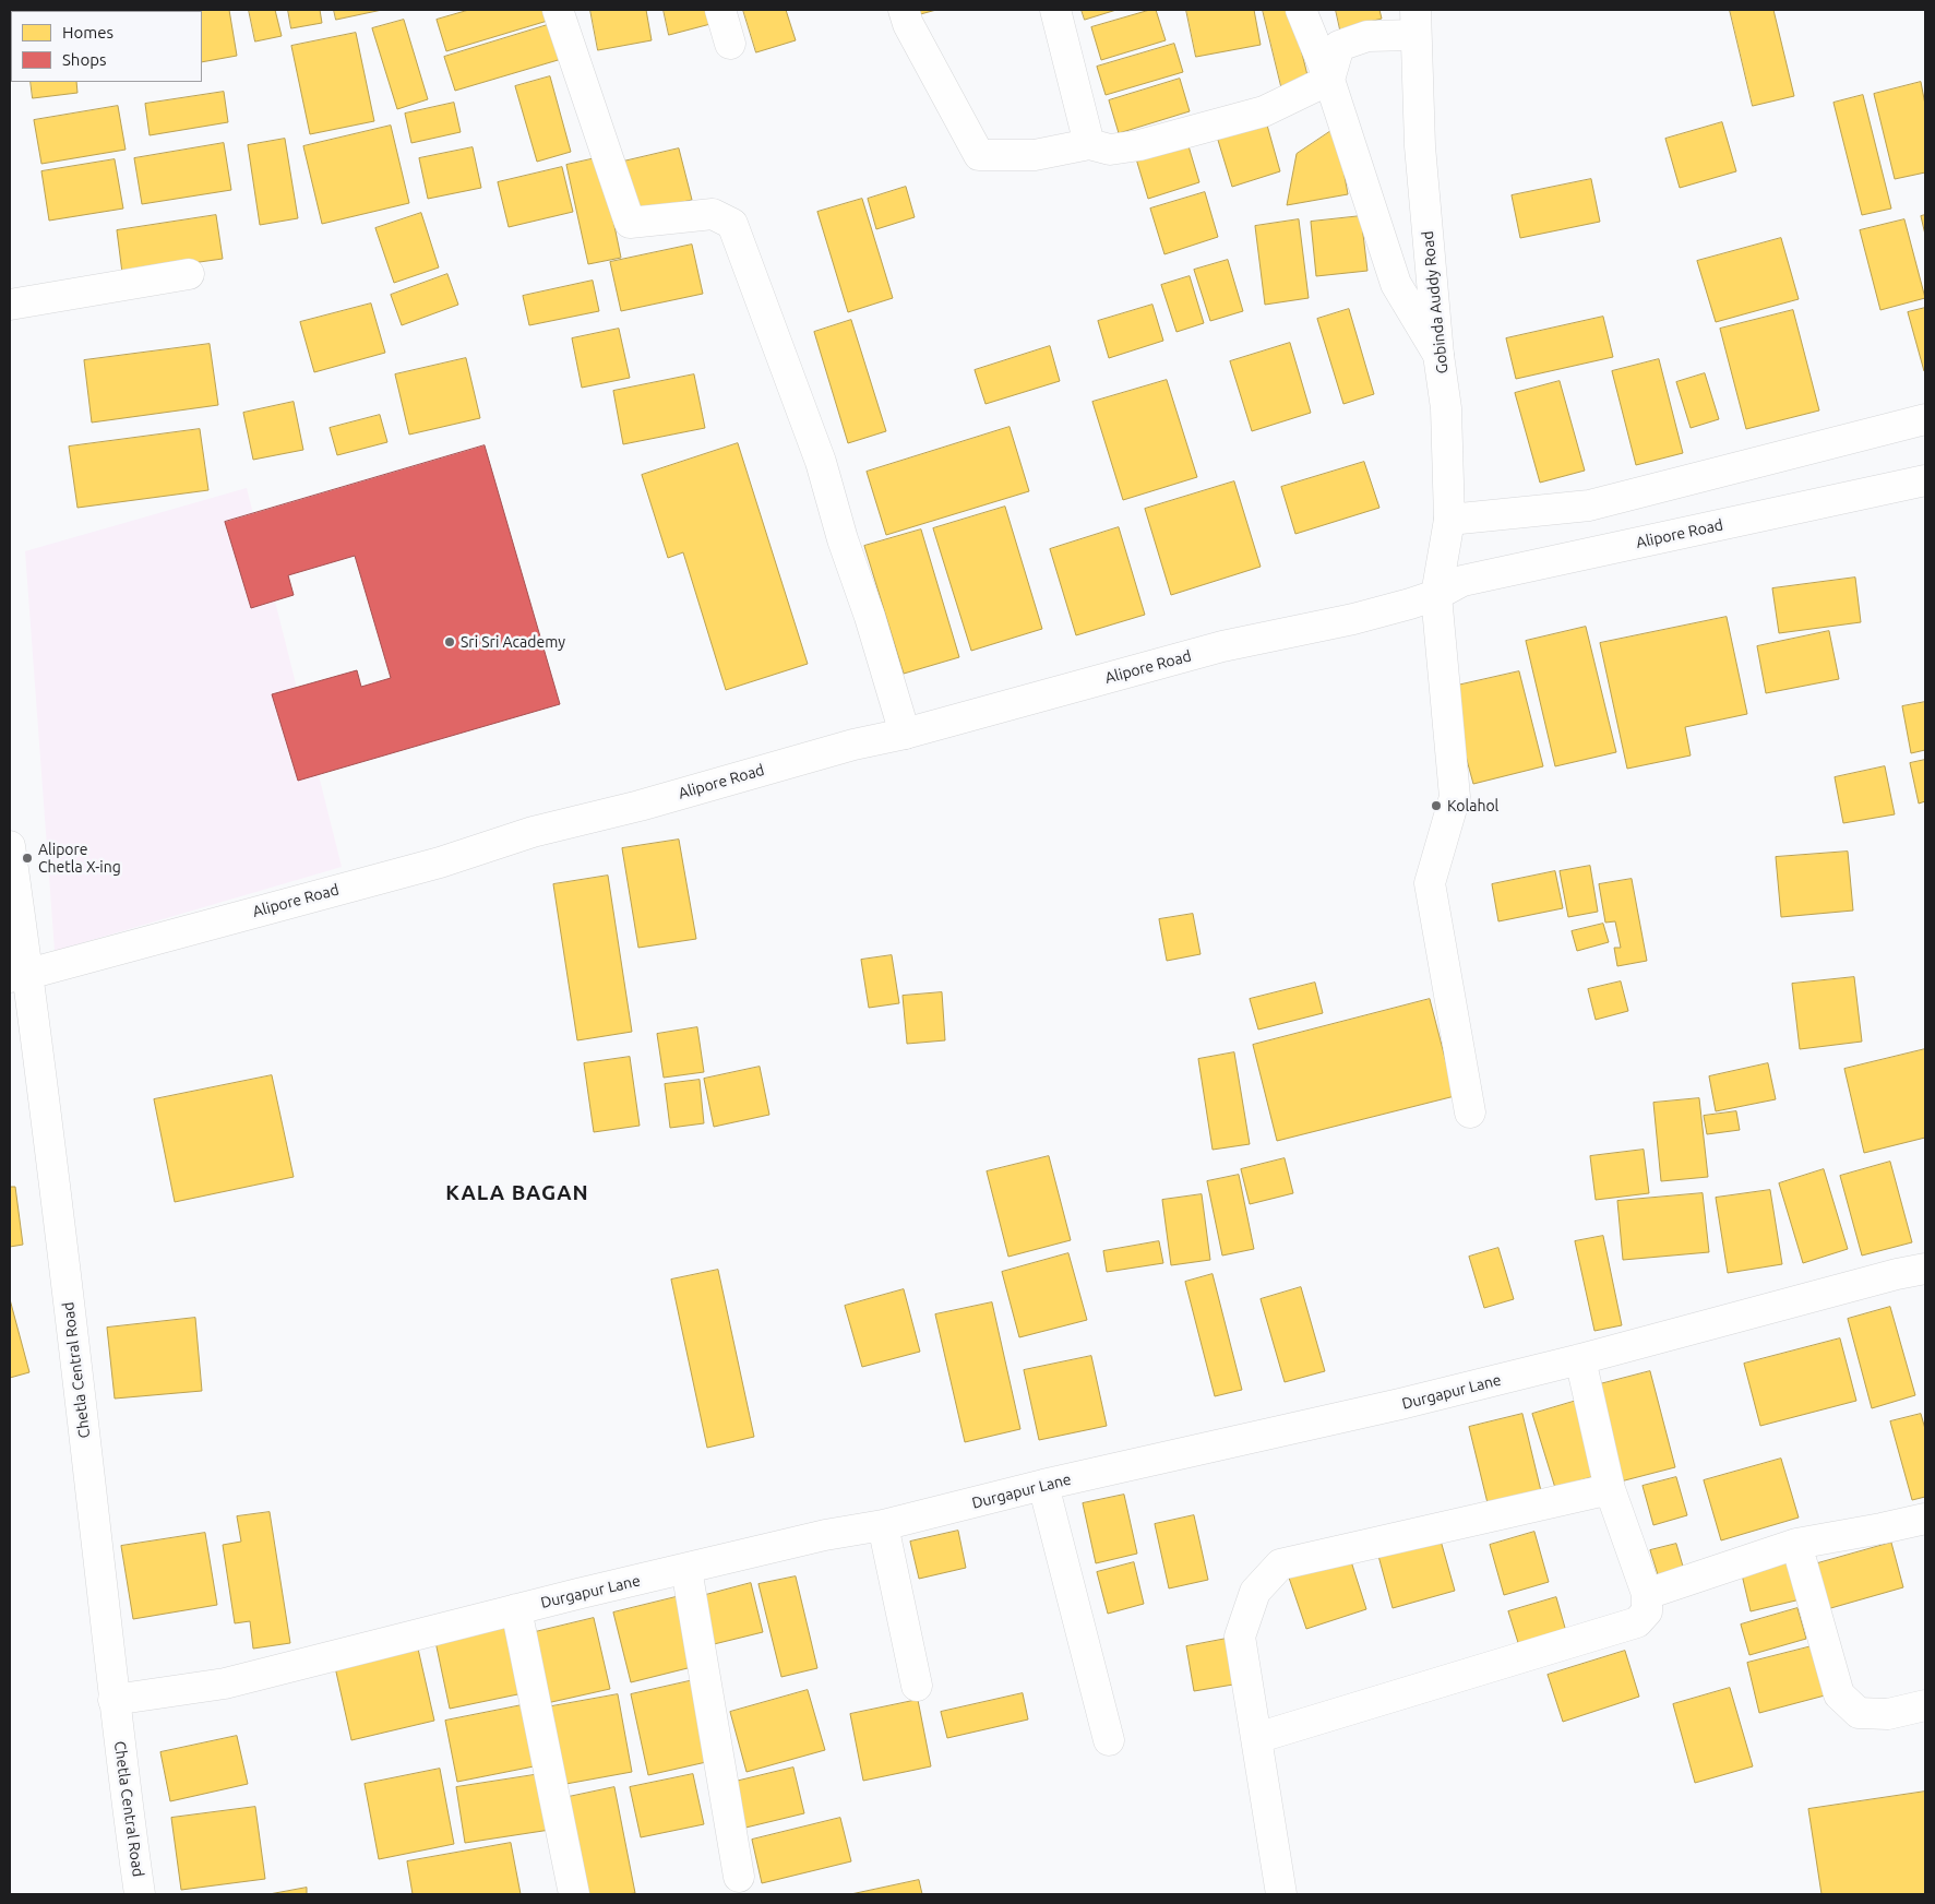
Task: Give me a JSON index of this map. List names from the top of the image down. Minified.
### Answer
{"streets":{"street":["Gobinda Auddy Road","Alipore Road","Chetla Central Road","Durgapur Lane"]},"crossings":[["Gobinda Auddy Road","Alipore Road"],["Alipore Road","Chetla Central Road"],["Chetla Central Road","Durgapur Lane"]],"districts":["KALA BAGAN"],"places":["Sri Sri Academy","Kolahol","Alipore Chetla X-ing"],"legend":["Homes","Shops"]}
